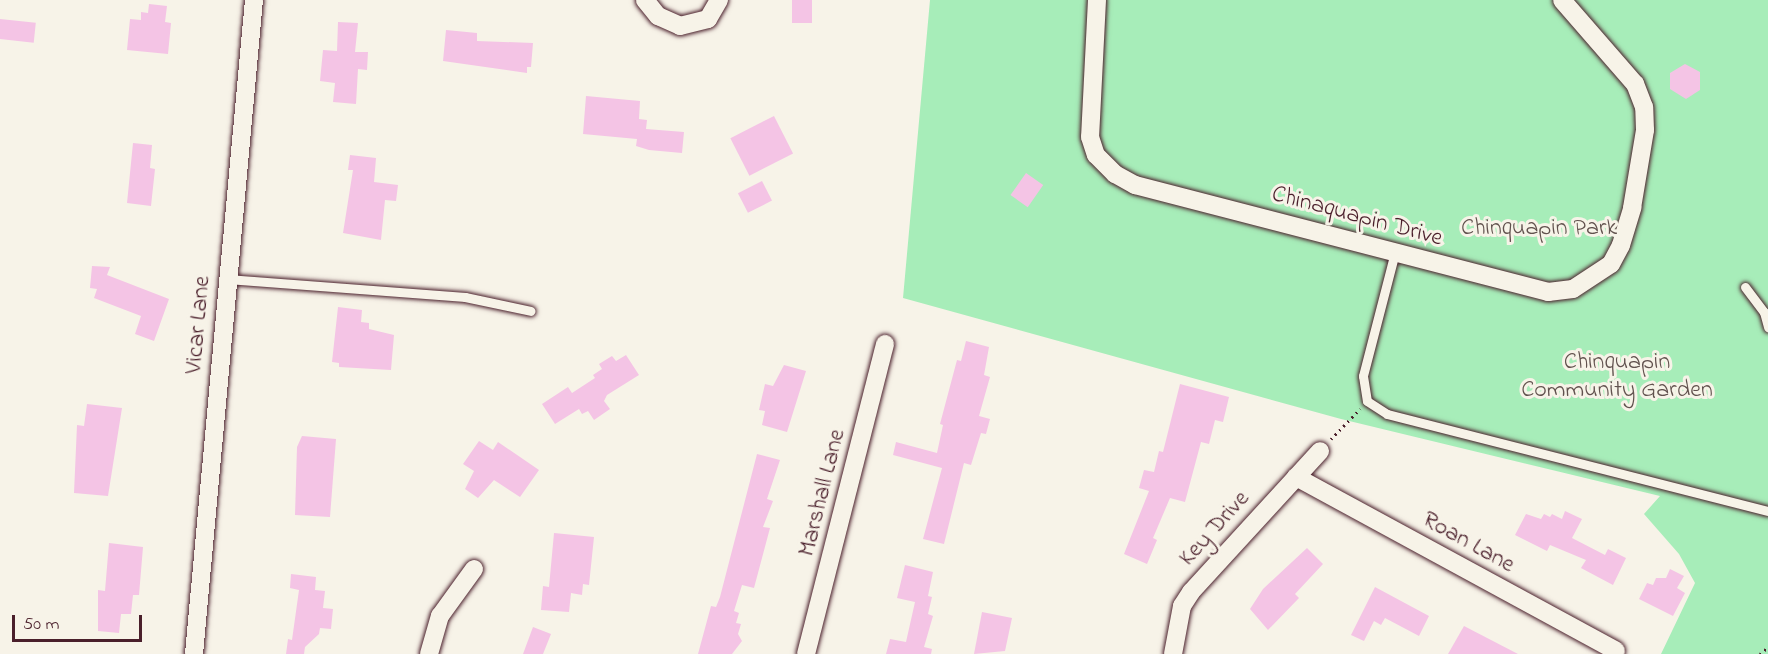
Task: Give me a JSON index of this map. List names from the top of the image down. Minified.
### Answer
{"streets":{"street":["Chinaquapin Drive","Vicar Lane","Marshall Lane","Key Drive","Roan Lane"]},"crossings":[["Key Drive","Roan Lane"]],"parks":["Chinquapin Park","Chinquapin Community Garden"],"scale_bar":"50 m"}
